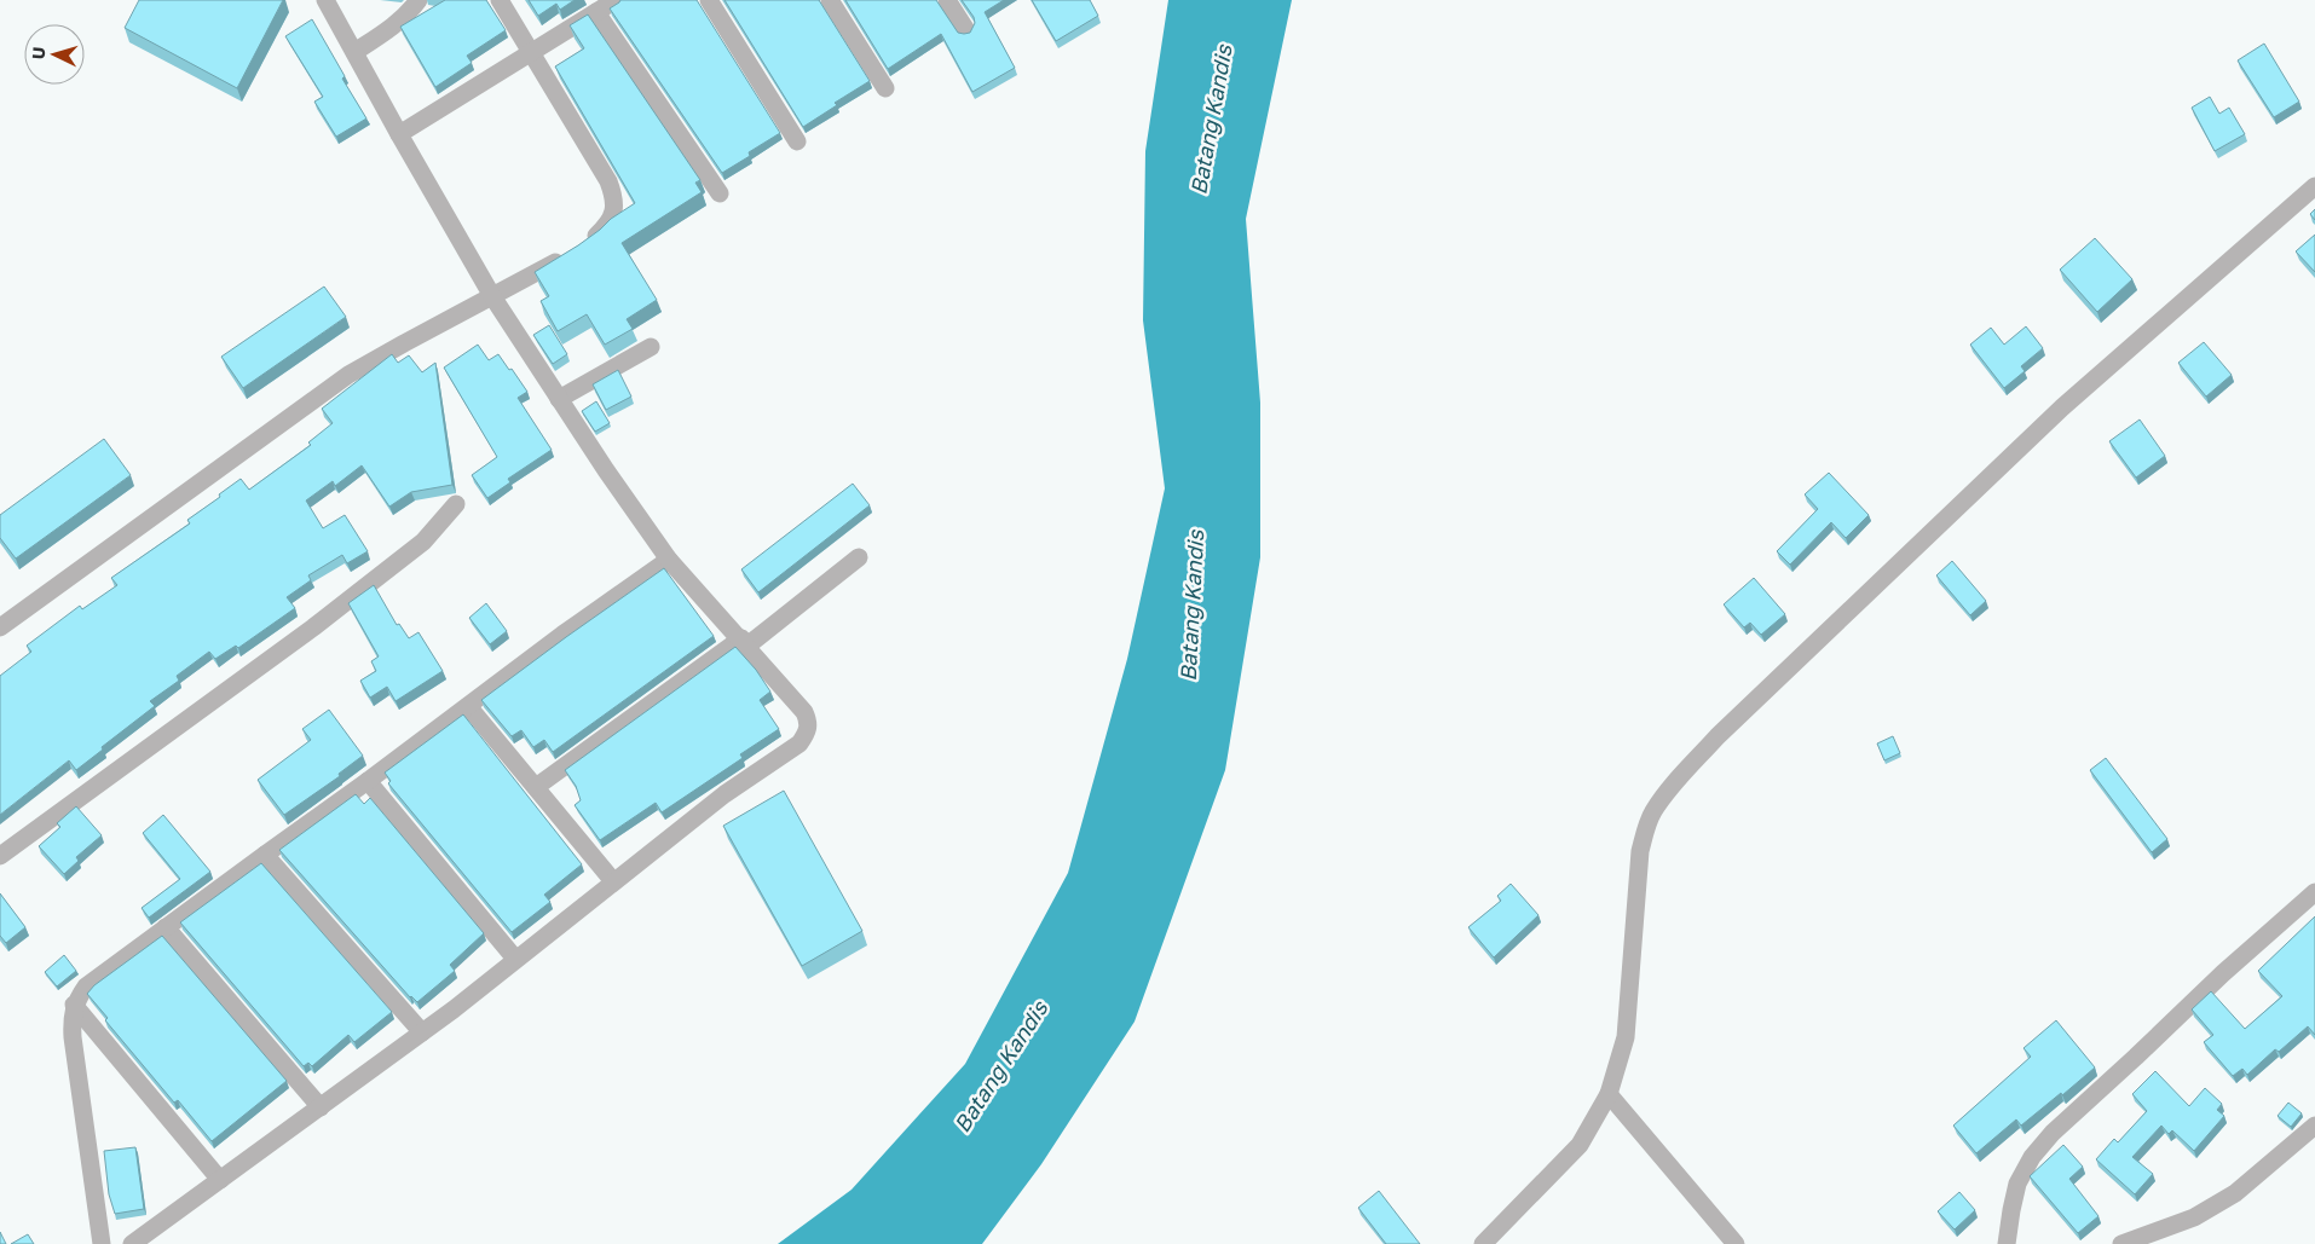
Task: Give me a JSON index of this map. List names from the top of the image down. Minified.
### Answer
{"water":["Batang Kandis"],"north":"left"}
